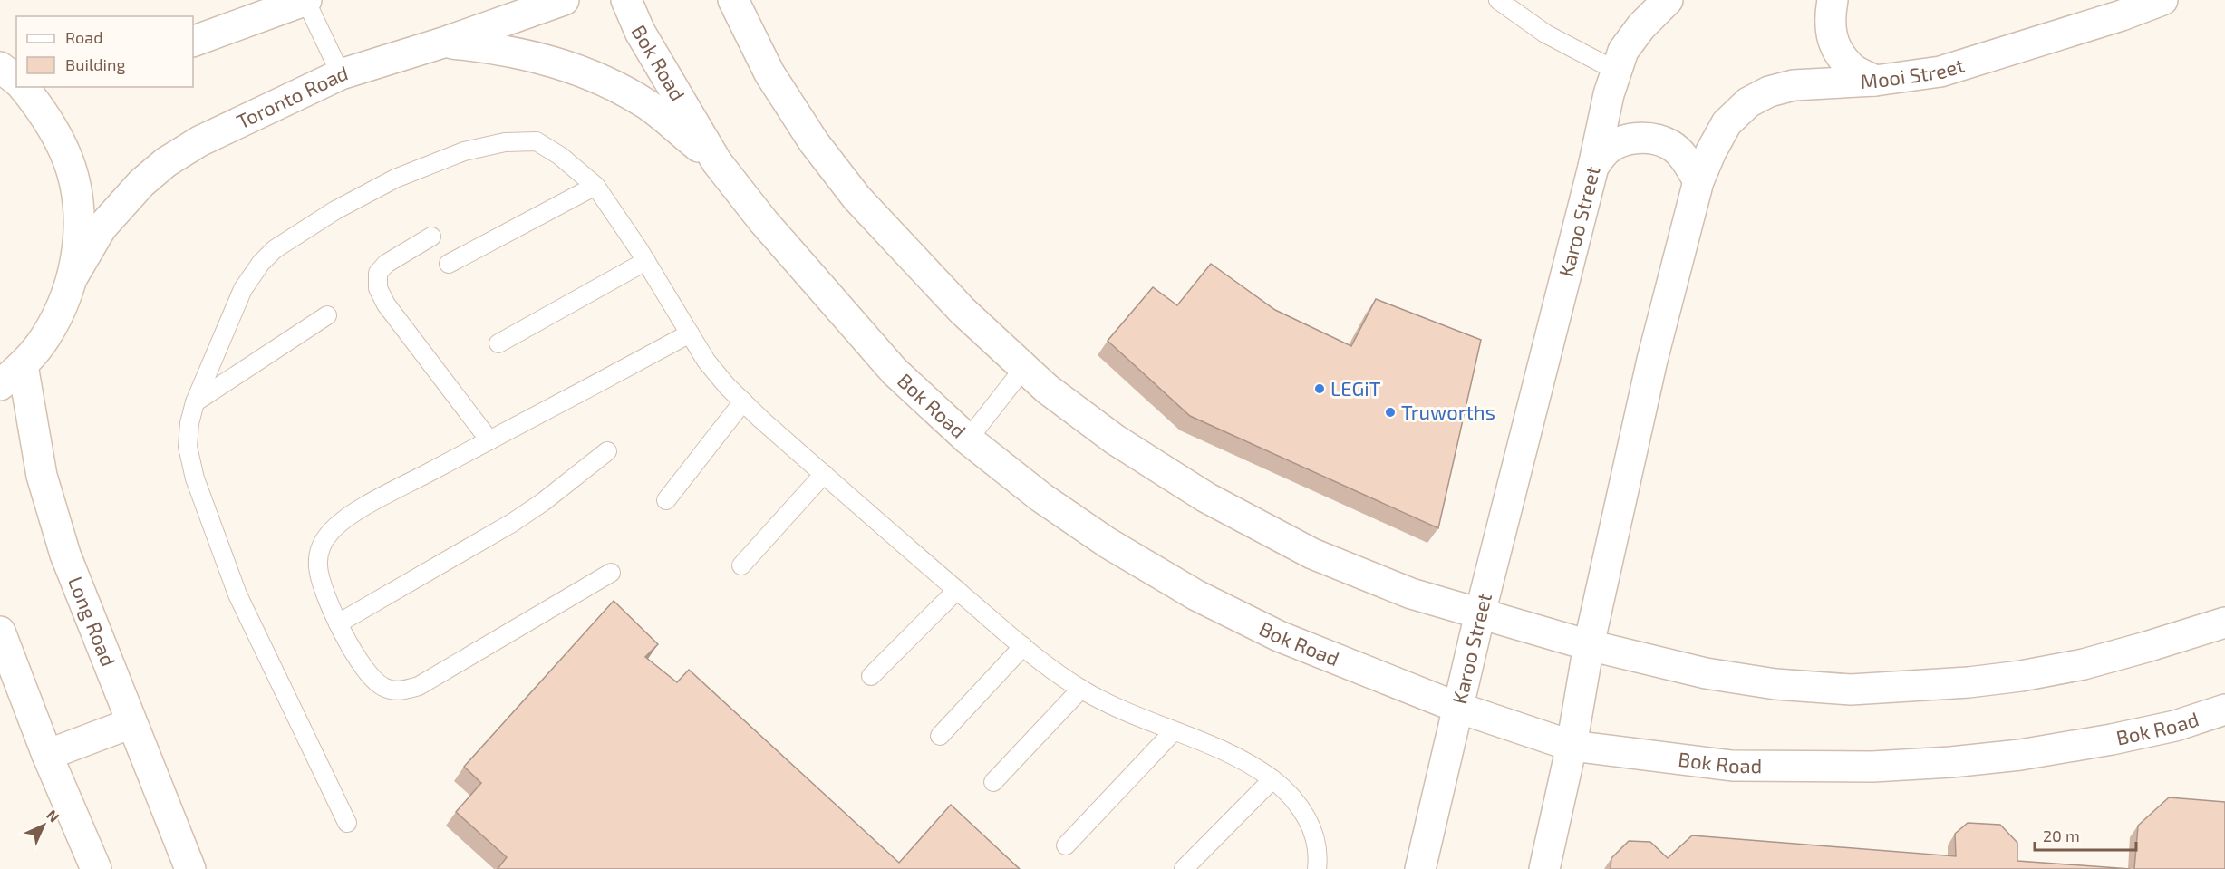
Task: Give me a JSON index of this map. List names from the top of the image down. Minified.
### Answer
{"streets":{"street":["Bok Road","Mooi Street","Toronto Road","Karoo Street","Long Road"]},"crossings":[["Bok Road","Karoo Street"],["Mooi Street","Karoo Street"]],"places":["LEGiT","Truworths"],"legend":["Road","Building"],"scale_bar":"20 m","north":"top right"}
